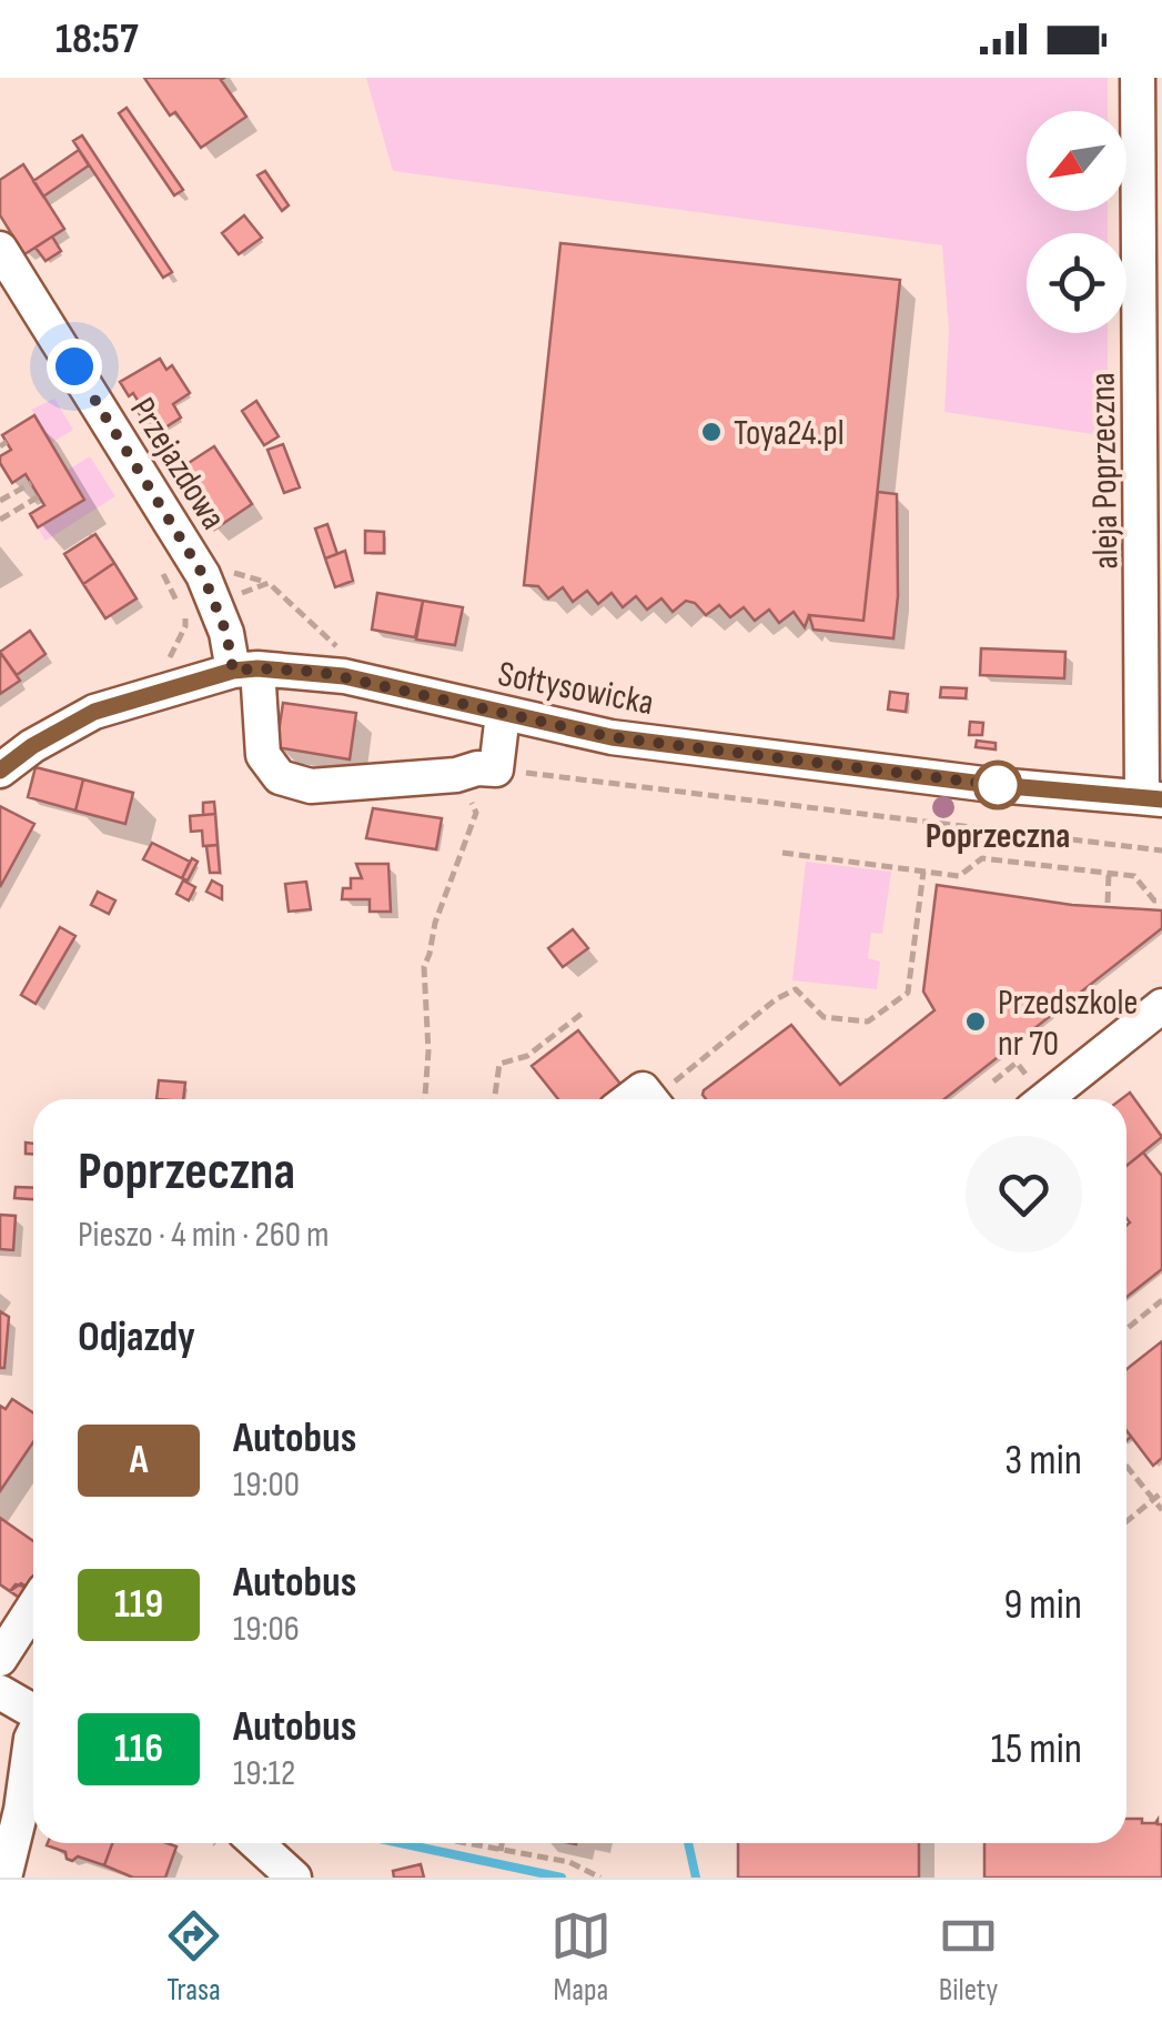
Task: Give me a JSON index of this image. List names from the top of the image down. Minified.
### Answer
{"streets":{"street":["Przejazdowa","aleja Poprzeczna","Sołtysowicka"]},"crossings":[["Przejazdowa","Sołtysowicka"],["aleja Poprzeczna","Sołtysowicka"]],"places":["Toya24.pl","Poprzeczna","Przedszkole nr 70"],"lines":["bus line A"],"north":"bottom left","page":{"status":"18:57","heading":[["Poprzeczna","Pieszo · 4 min · 260 m"],"Odjazdy"],"list":[{"mark":"A","name":"Autobus","note":"19:00","value":"3 min"},{"mark":"119","name":"Autobus","note":"19:06","value":"9 min"},{"mark":"116","name":"Autobus","note":"19:12","value":"15 min"}],"tabs":["Trasa","Mapa","Bilety"]}}
